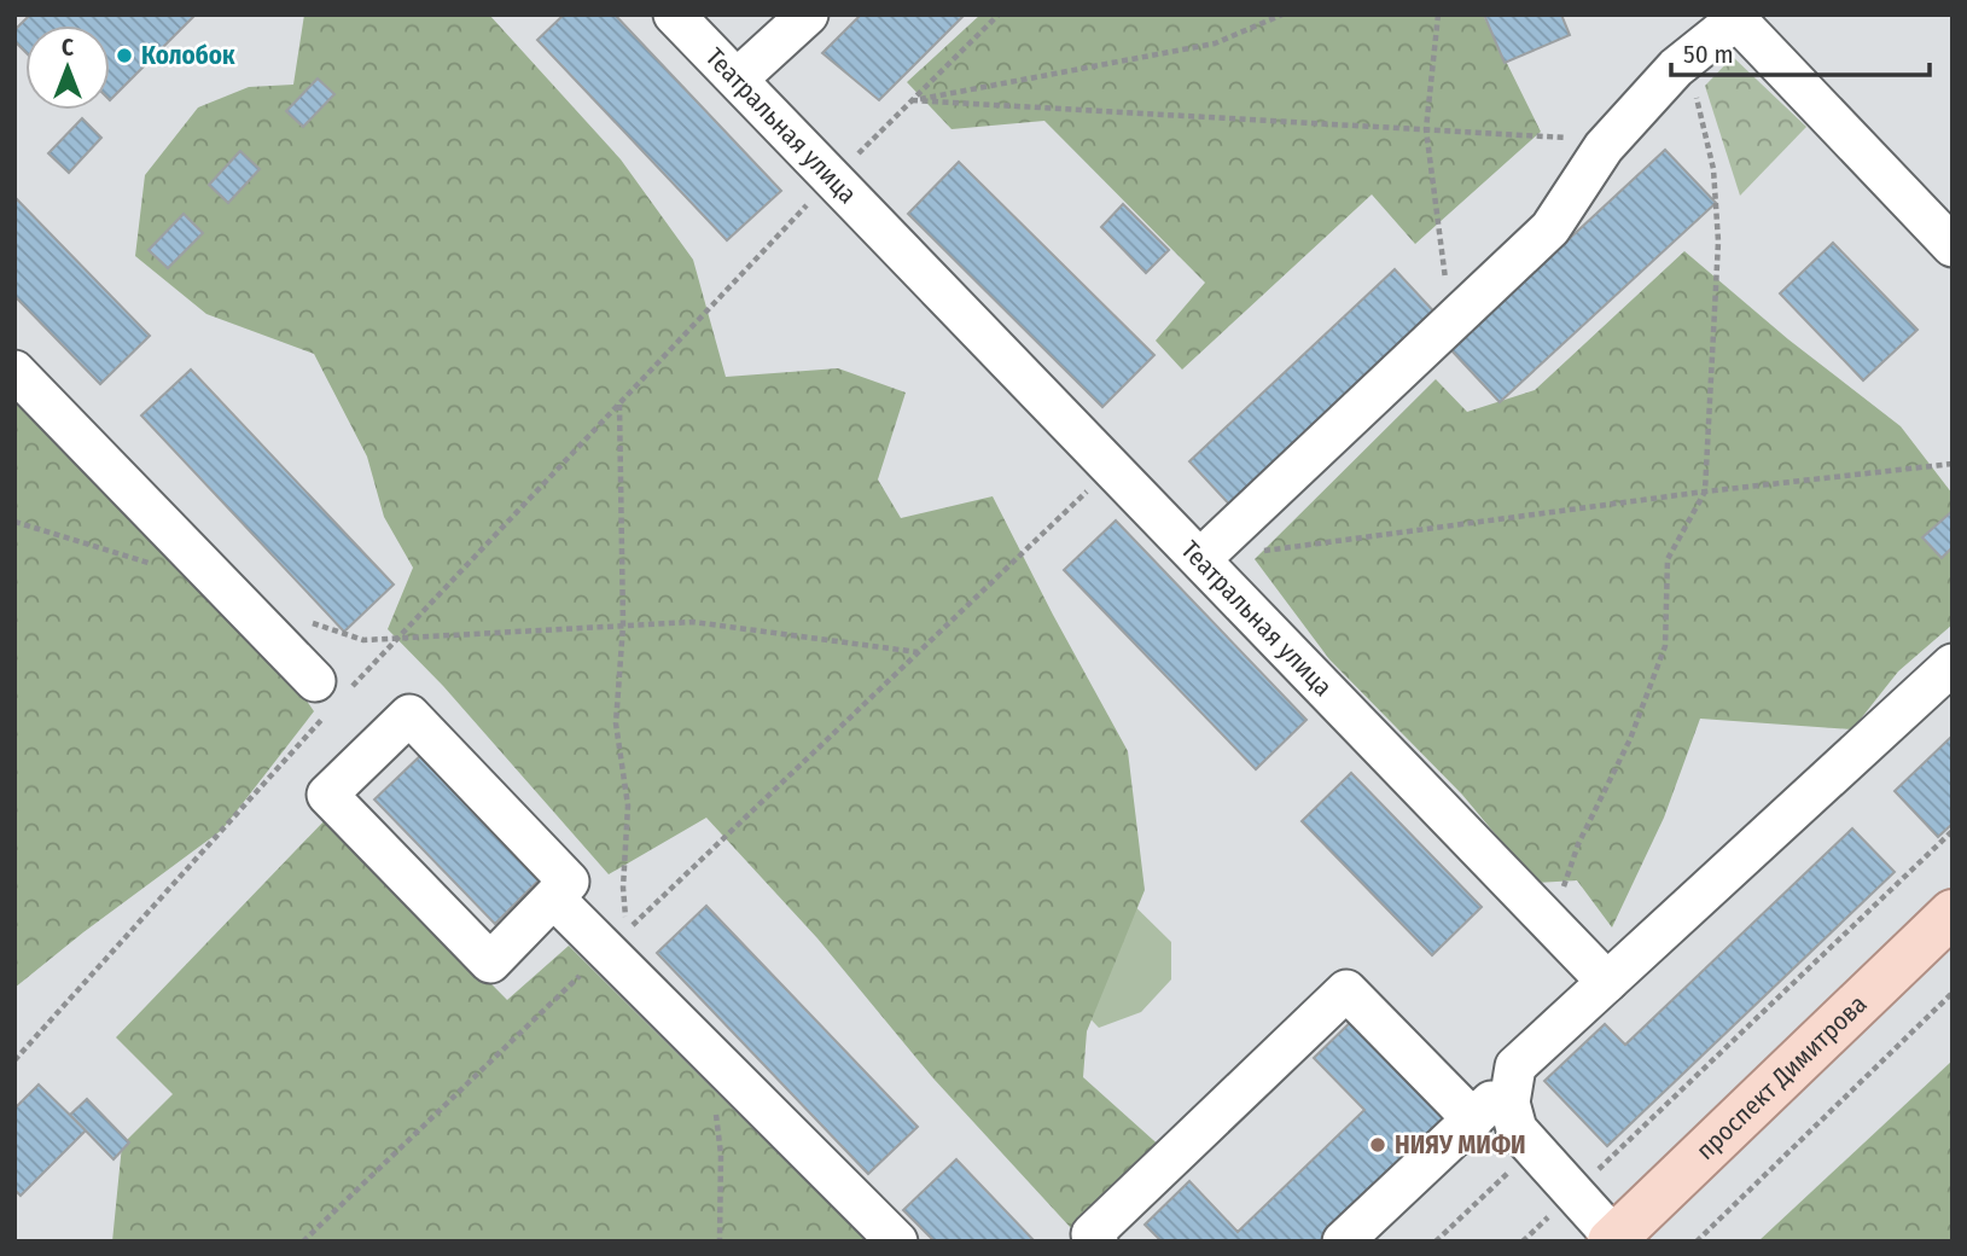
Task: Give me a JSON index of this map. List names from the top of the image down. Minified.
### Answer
{"streets":{"main road":["проспект Димитрова"],"street":["Театральная улица"]},"places":["Колобок","НИЯУ МИФИ"],"scale_bar":"50 m","north":"top"}
